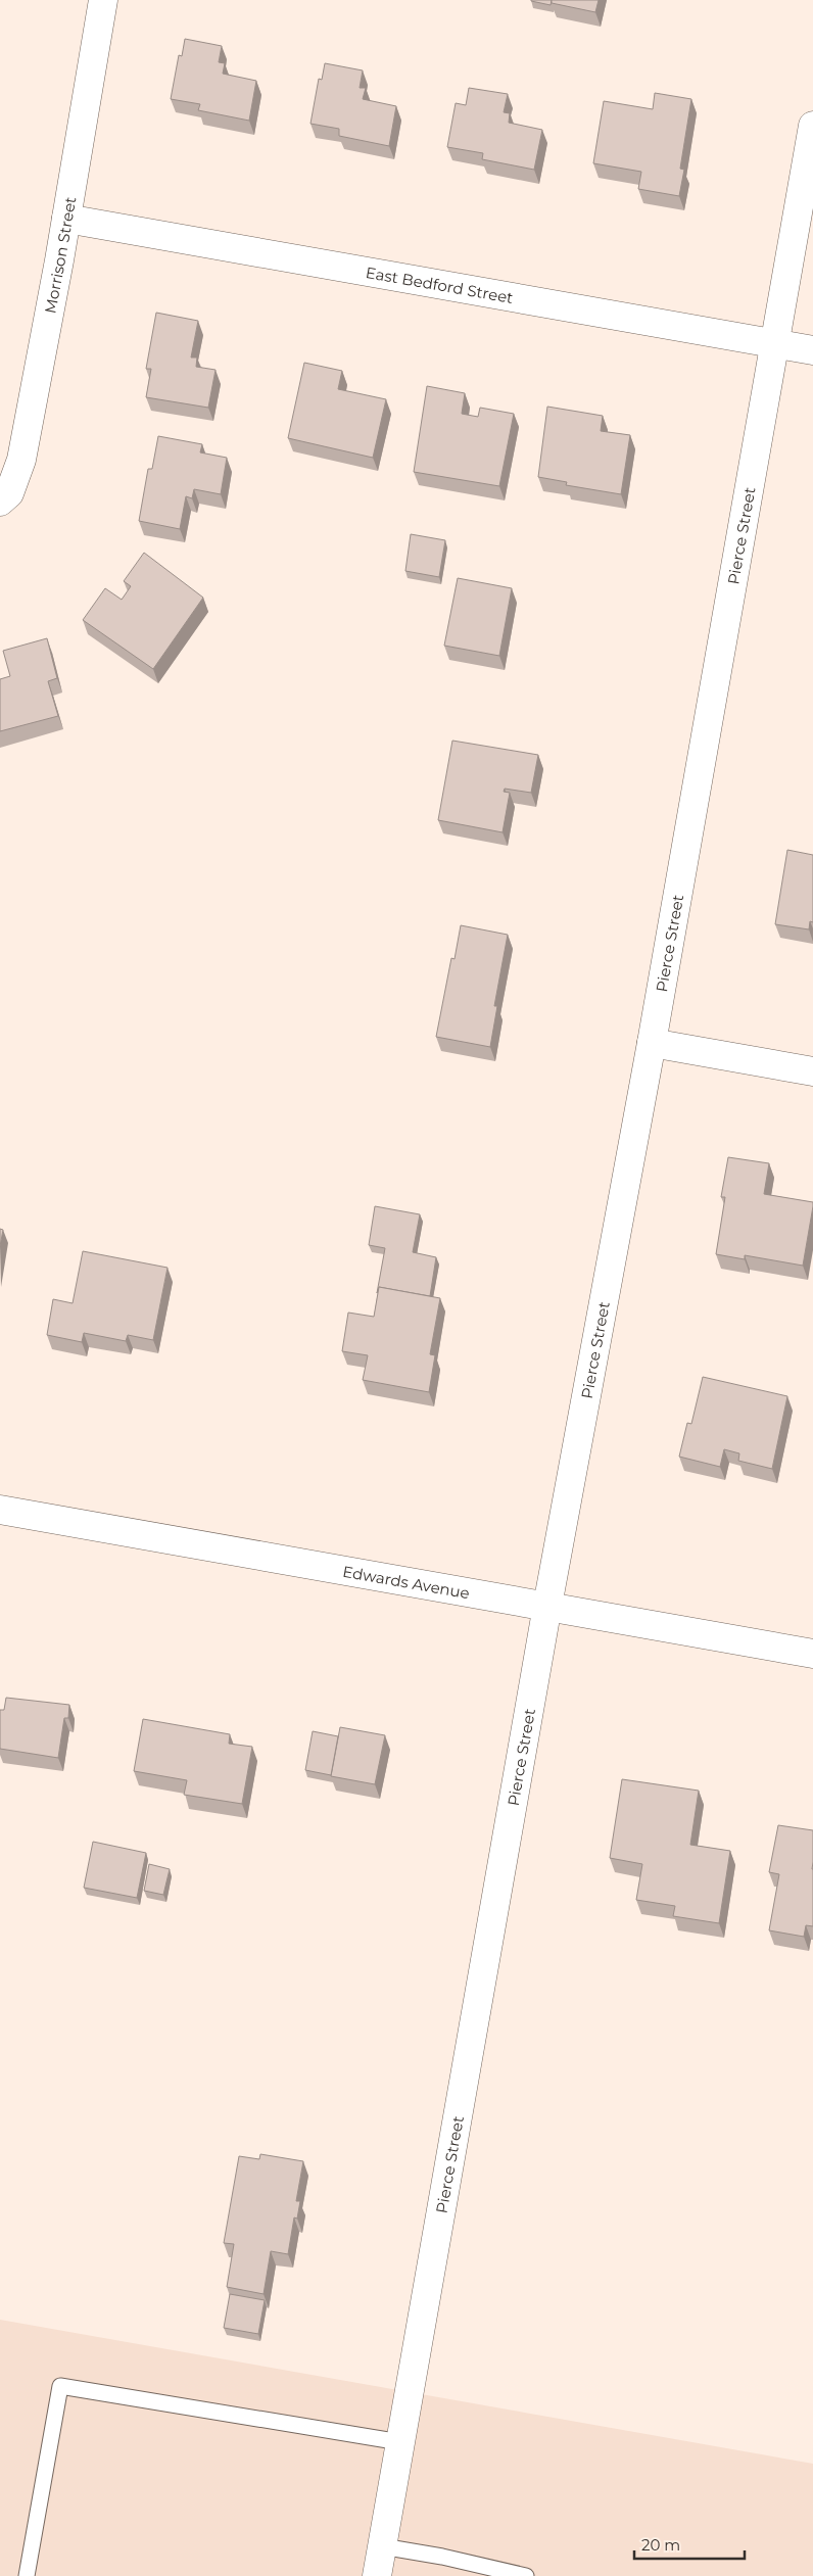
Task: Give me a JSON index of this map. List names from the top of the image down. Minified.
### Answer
{"streets":{"street":["Morrison Street","East Bedford Street","Pierce Street","Edwards Avenue"]},"crossings":[["Morrison Street","East Bedford Street"],["East Bedford Street","Pierce Street"],["Pierce Street","Edwards Avenue"]],"scale_bar":"20 m"}
